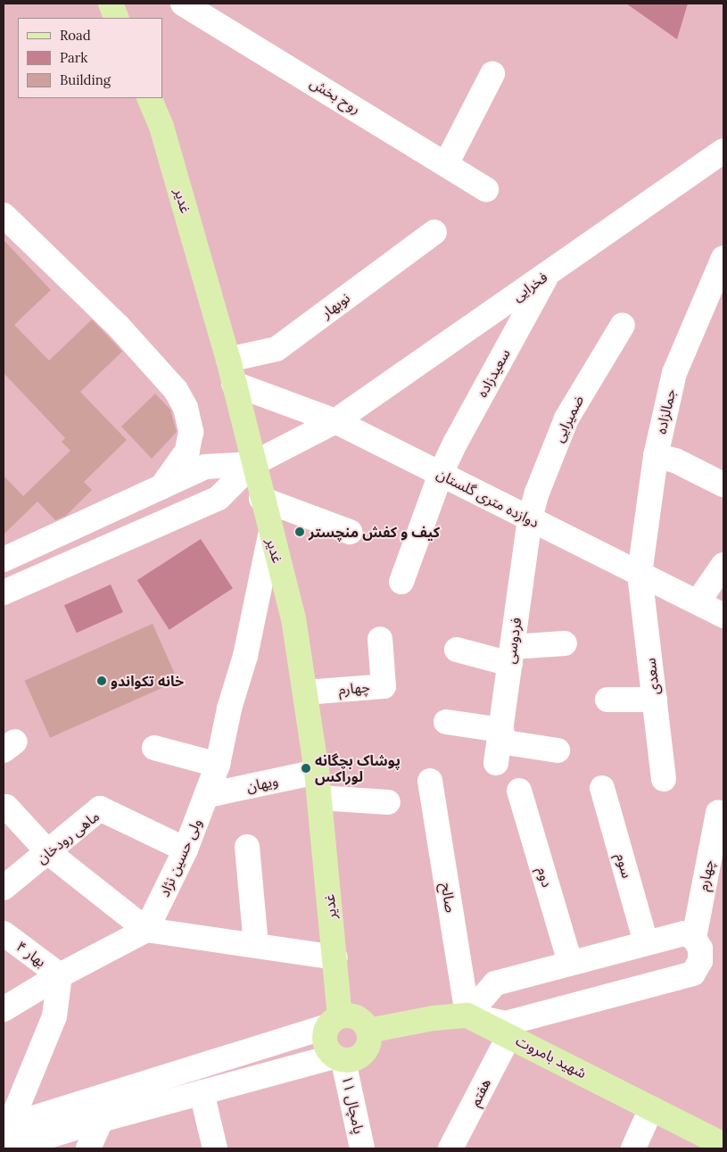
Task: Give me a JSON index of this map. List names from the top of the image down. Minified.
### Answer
{"streets":{"main road":["غدیر","شهید بامروت"],"street":["روح بخش","فخرایی","نوبهار","سعیدزاده","جمالزاده","ضمیرایی","دوازده متری گلستان","فردوسی","سعدی","چهارم","ویهان","ماهی رودخان","ولی حسین نژاد","سوم","دوم","صالح","بهار ۴","هفتم","پامچال ۱۱"]},"crossings":[["غدیر","نوبهار"],["غدیر","دوازده متری گلستان"],["غدیر","چهارم"],["غدیر","ویهان"],["غدیر","ولی حسین نژاد"],["غدیر","شهید بامروت"],["غدیر","پامچال ۱۱"],["فخرایی","سعیدزاده"],["فخرایی","دوازده متری گلستان"],["سعیدزاده","دوازده متری گلستان"],["جمالزاده","دوازده متری گلستان"],["جمالزاده","سعدی"],["ضمیرایی","دوازده متری گلستان"],["ضمیرایی","فردوسی"],["دوازده متری گلستان","فردوسی"],["دوازده متری گلستان","سعدی"],["ویهان","ولی حسین نژاد"],["ماهی رودخان","ولی حسین نژاد"],["صالح","شهید بامروت"],["شهید بامروت","هفتم"],["شهید بامروت","پامچال ۱۱"]],"places":["کیف و کفش منچستر","خانه تکواندو","پوشاک بچگانه لوراکس"],"legend":["Road","Park","Building"]}
